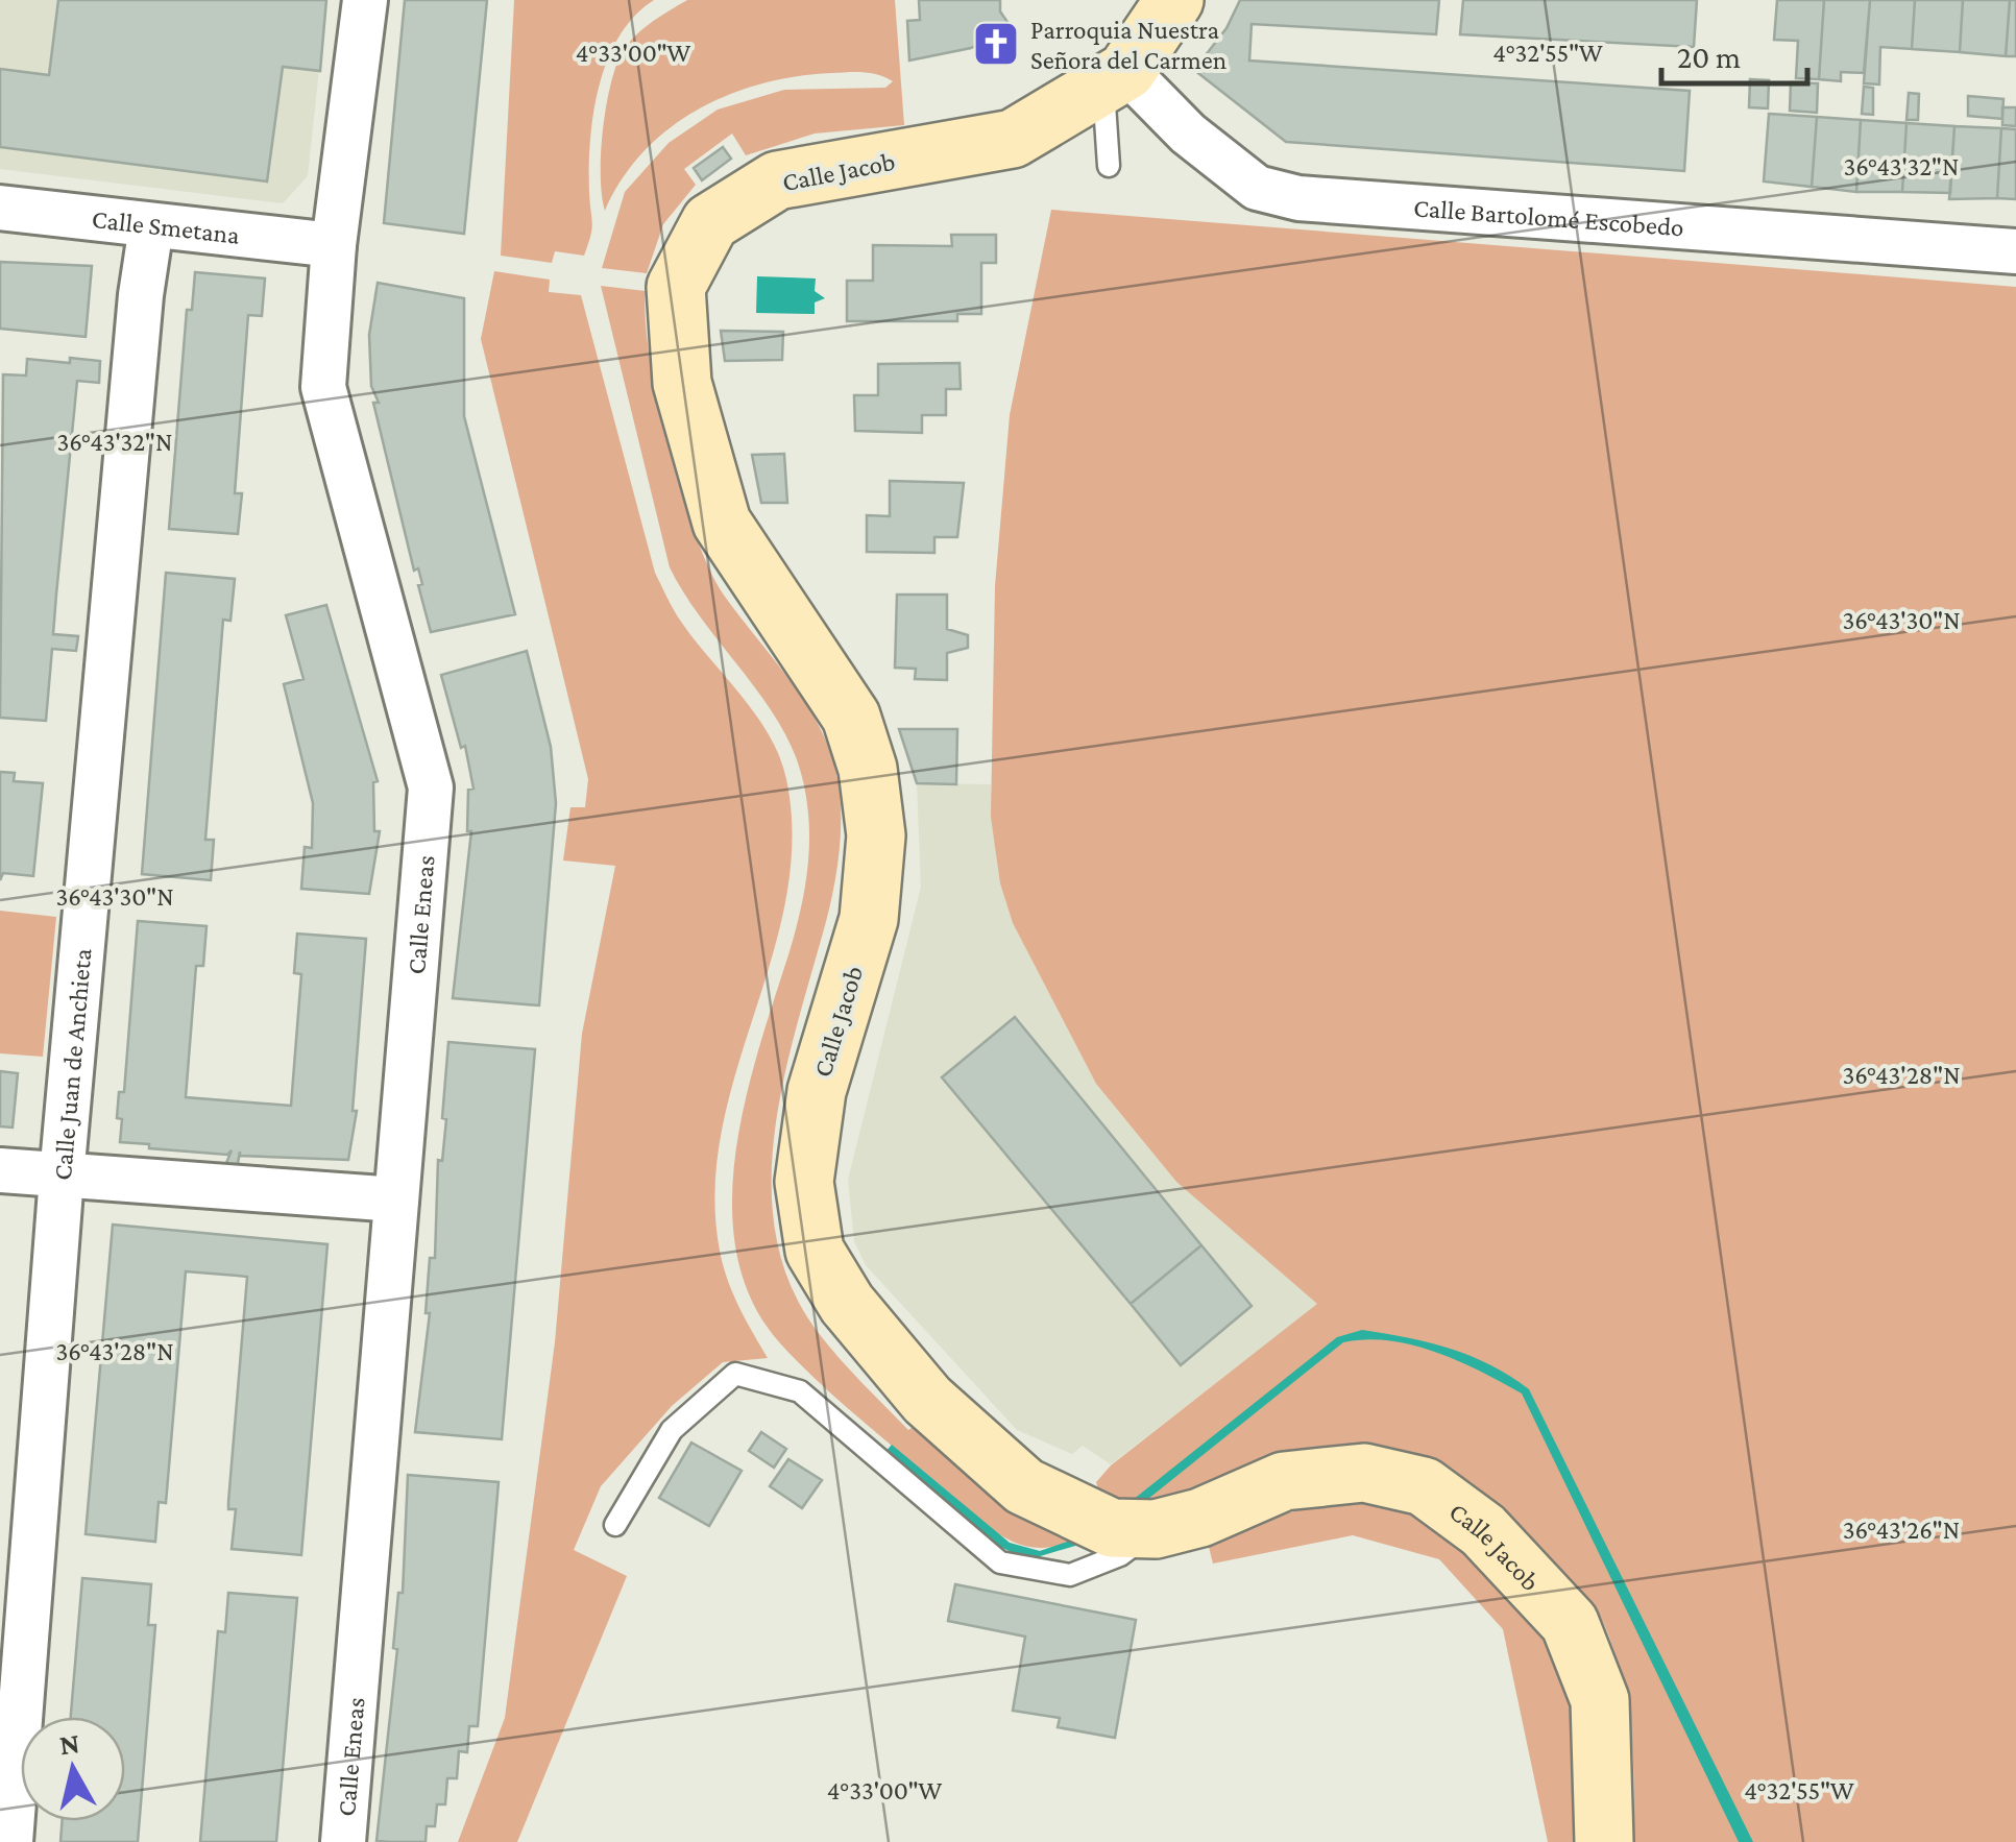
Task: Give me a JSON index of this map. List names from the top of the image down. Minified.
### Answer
{"streets":{"street":["Calle Jacob","Calle Bartolomé Escobedo","Calle Smetana","Calle Eneas","Calle Juan de Anchieta"]},"crossings":[["Calle Jacob","Calle Bartolomé Escobedo"],["Calle Smetana","Calle Eneas"],["Calle Smetana","Calle Juan de Anchieta"]],"places":{"church":["Parroquia Nuestra Señora del Carmen"]},"scale_bar":"20 m","north":"top","coordinates":["4°33'00\"W","4°32'55\"W","36°43'32\"N","36°43'30\"N","36°43'28\"N","36°43'26\"N"]}
